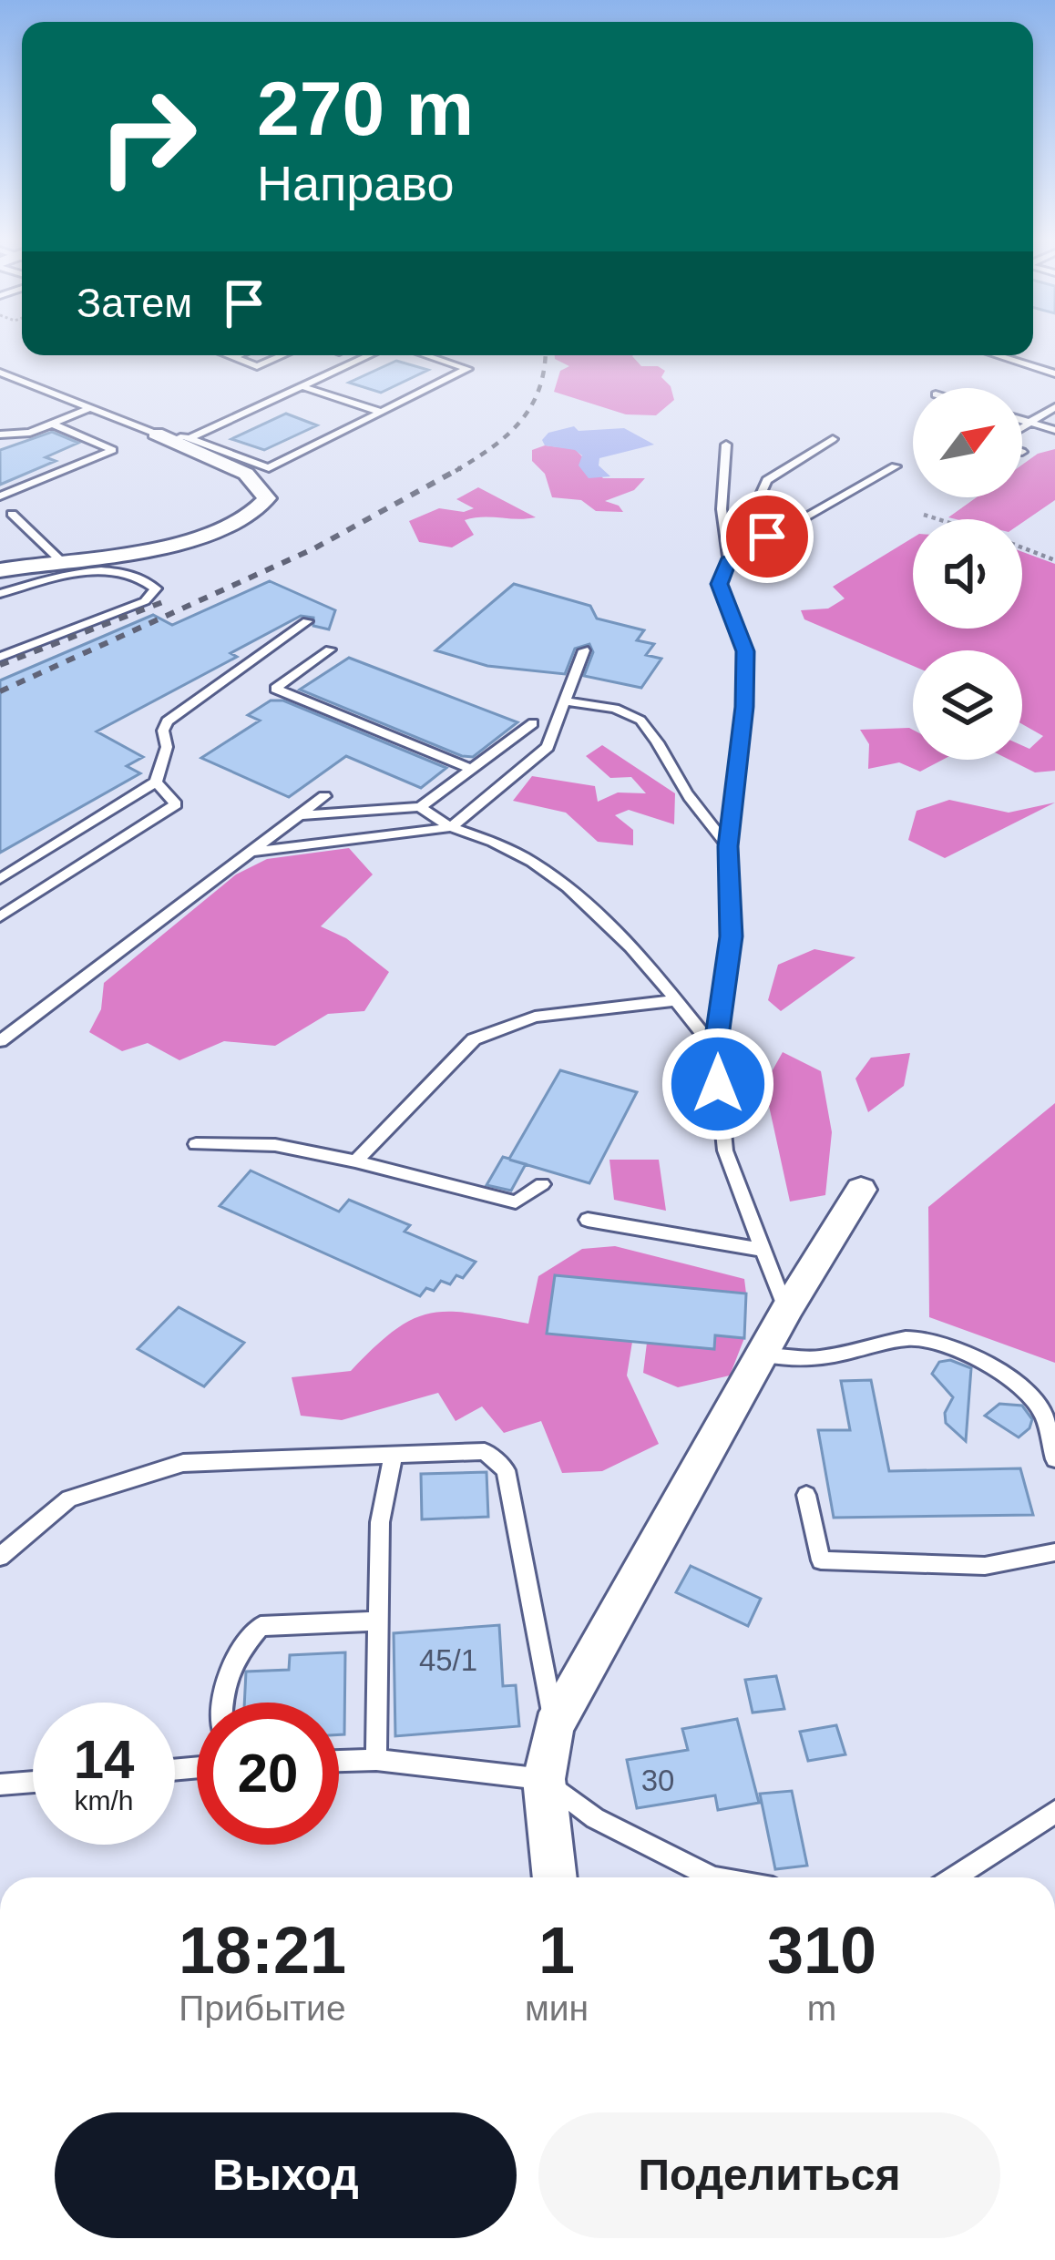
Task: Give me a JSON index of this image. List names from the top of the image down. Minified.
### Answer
{"house_numbers":["45/1","30"],"north":"top right","page":{"turn":["270 m","Направо"],"then":"Затем","speed":"14 km/h","limit":"20","eta":["18:21","Прибытие","1","мин","310","m"],"buttons":["Выход","Поделиться"]}}
